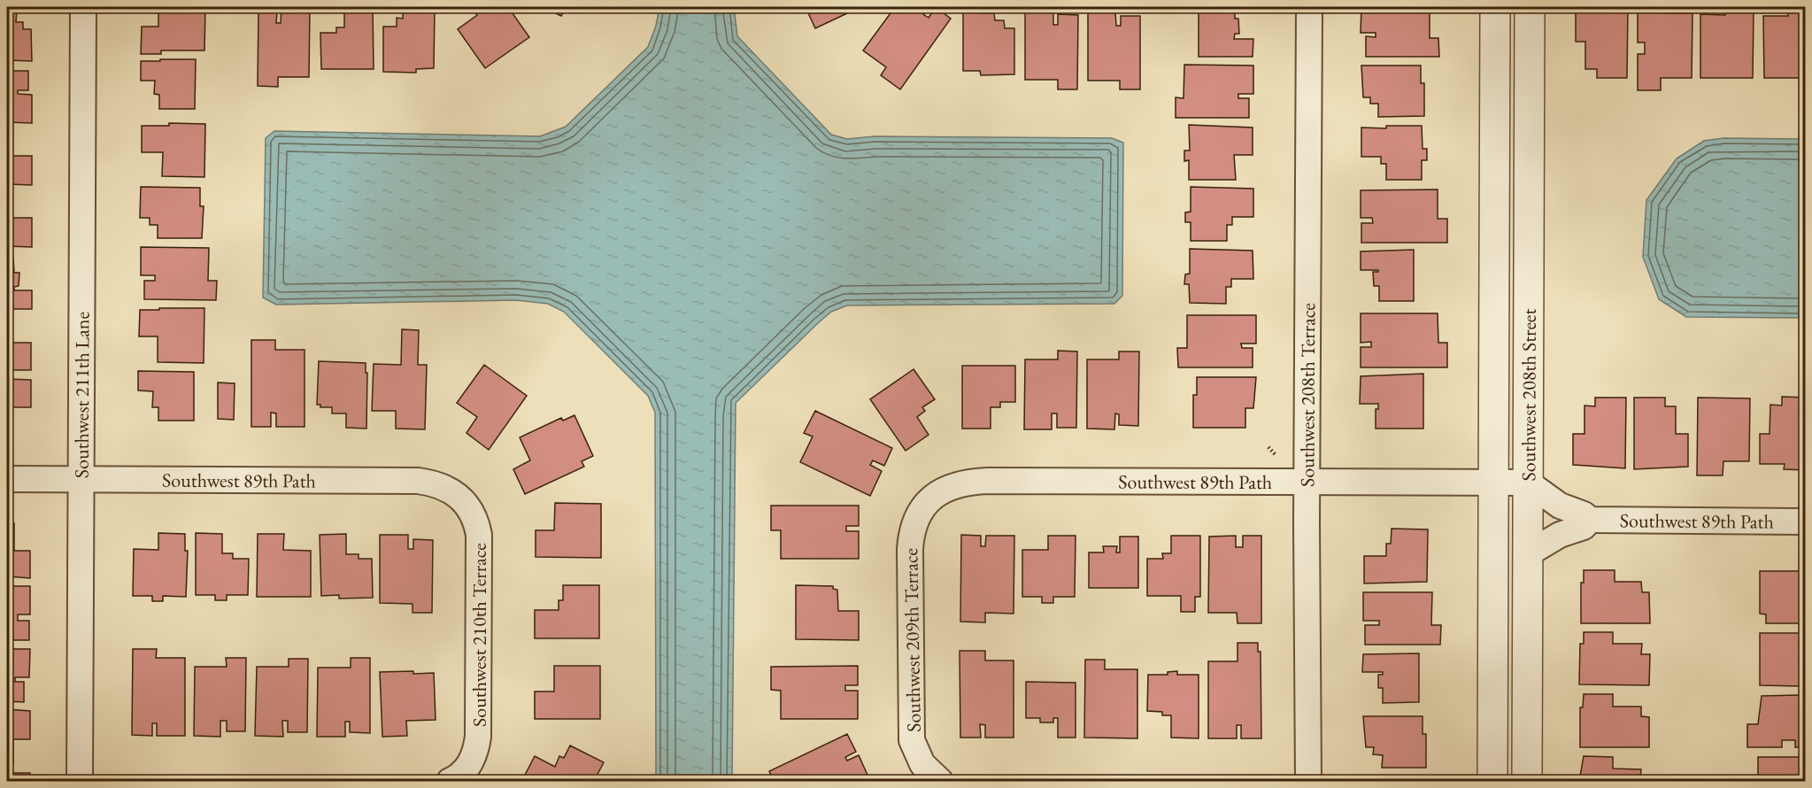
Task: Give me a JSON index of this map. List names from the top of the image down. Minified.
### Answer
{"streets":{"street":["Southwest 211th Lane","Southwest 208th Terrace","Southwest 208th Street","Southwest 89th Path","Southwest 210th Terrace","Southwest 209th Terrace"]},"crossings":[["Southwest 211th Lane","Southwest 89th Path"],["Southwest 208th Terrace","Southwest 89th Path"],["Southwest 208th Street","Southwest 89th Path"],["Southwest 89th Path","Southwest 210th Terrace"],["Southwest 89th Path","Southwest 209th Terrace"]]}
